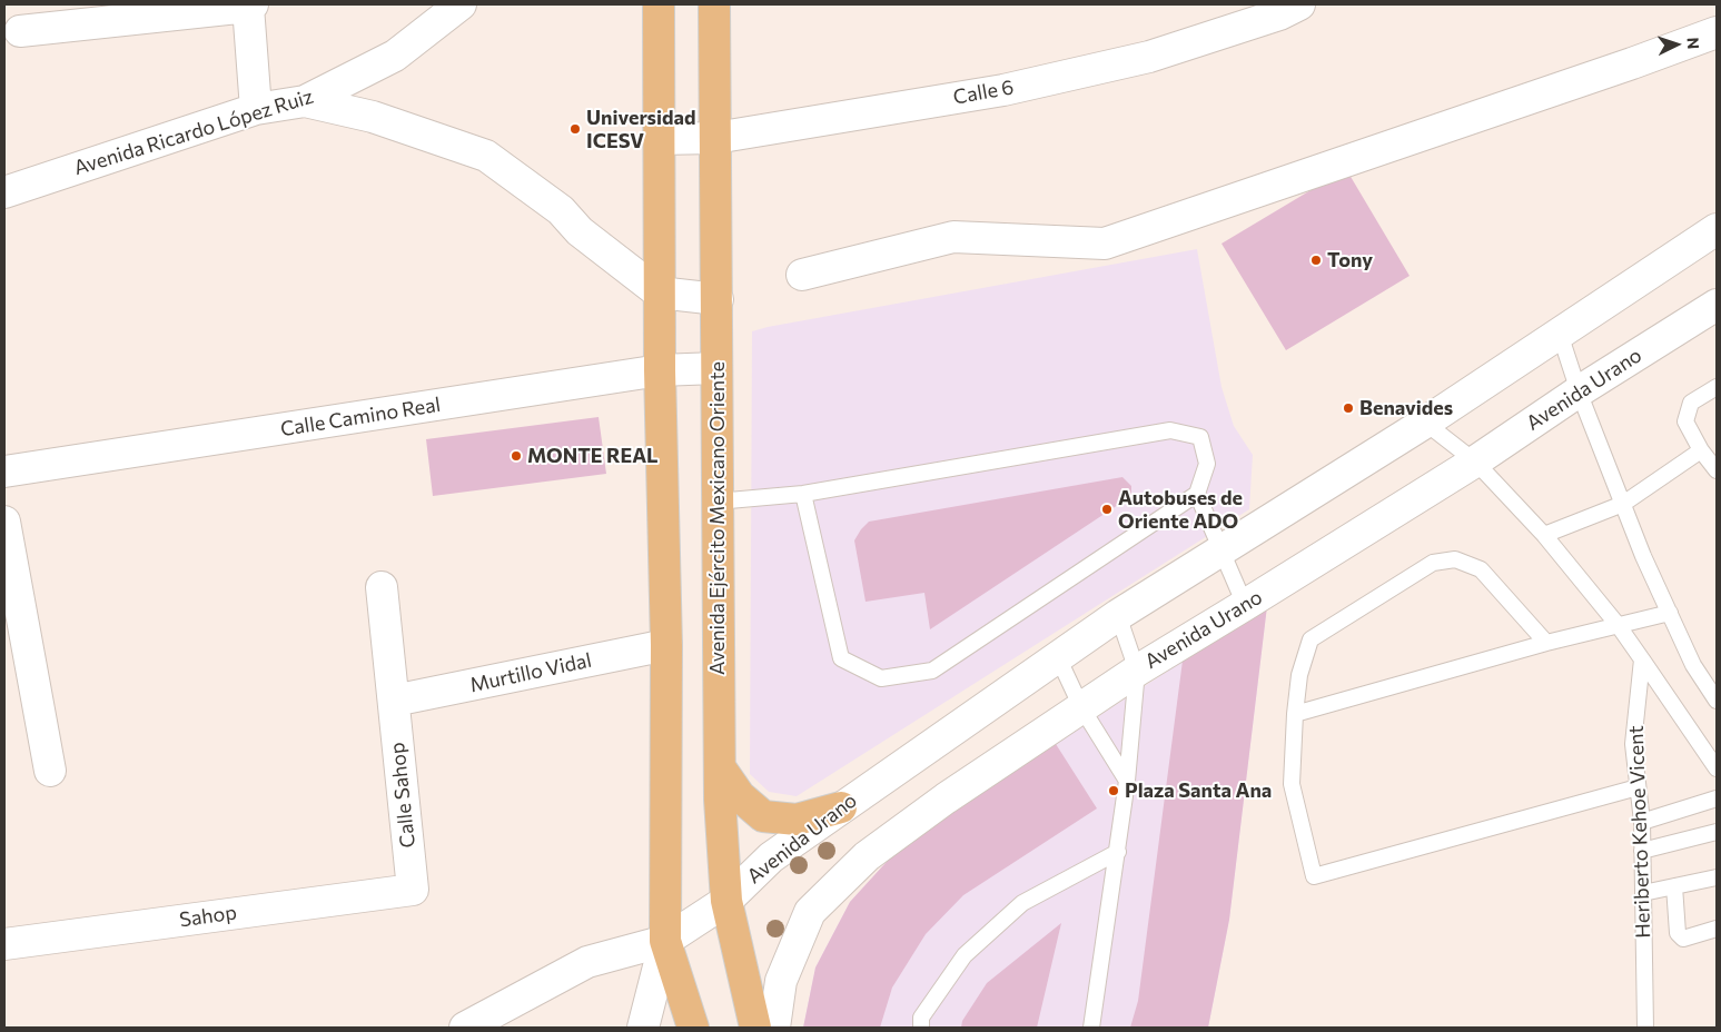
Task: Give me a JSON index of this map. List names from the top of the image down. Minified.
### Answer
{"streets":{"main road":["Avenida Ejército Mexicano Oriente"],"street":["Calle 6","Avenida Ricardo López Ruiz","Avenida Urano","Calle Camino Real","Murtillo Vidal","Calle Sahop","Sahop"],"lane":["Heriberto Kehoe Vicent"]},"crossings":[["Calle 6","Avenida Ejército Mexicano Oriente"],["Avenida Urano","Avenida Ejército Mexicano Oriente"],["Calle Camino Real","Avenida Ejército Mexicano Oriente"],["Murtillo Vidal","Calle Sahop"],["Calle Sahop","Sahop"]],"places":["Universidad ICESV","Tony","Benavides","MONTE REAL","Autobuses de Oriente ADO","Plaza Santa Ana"],"north":"right"}
